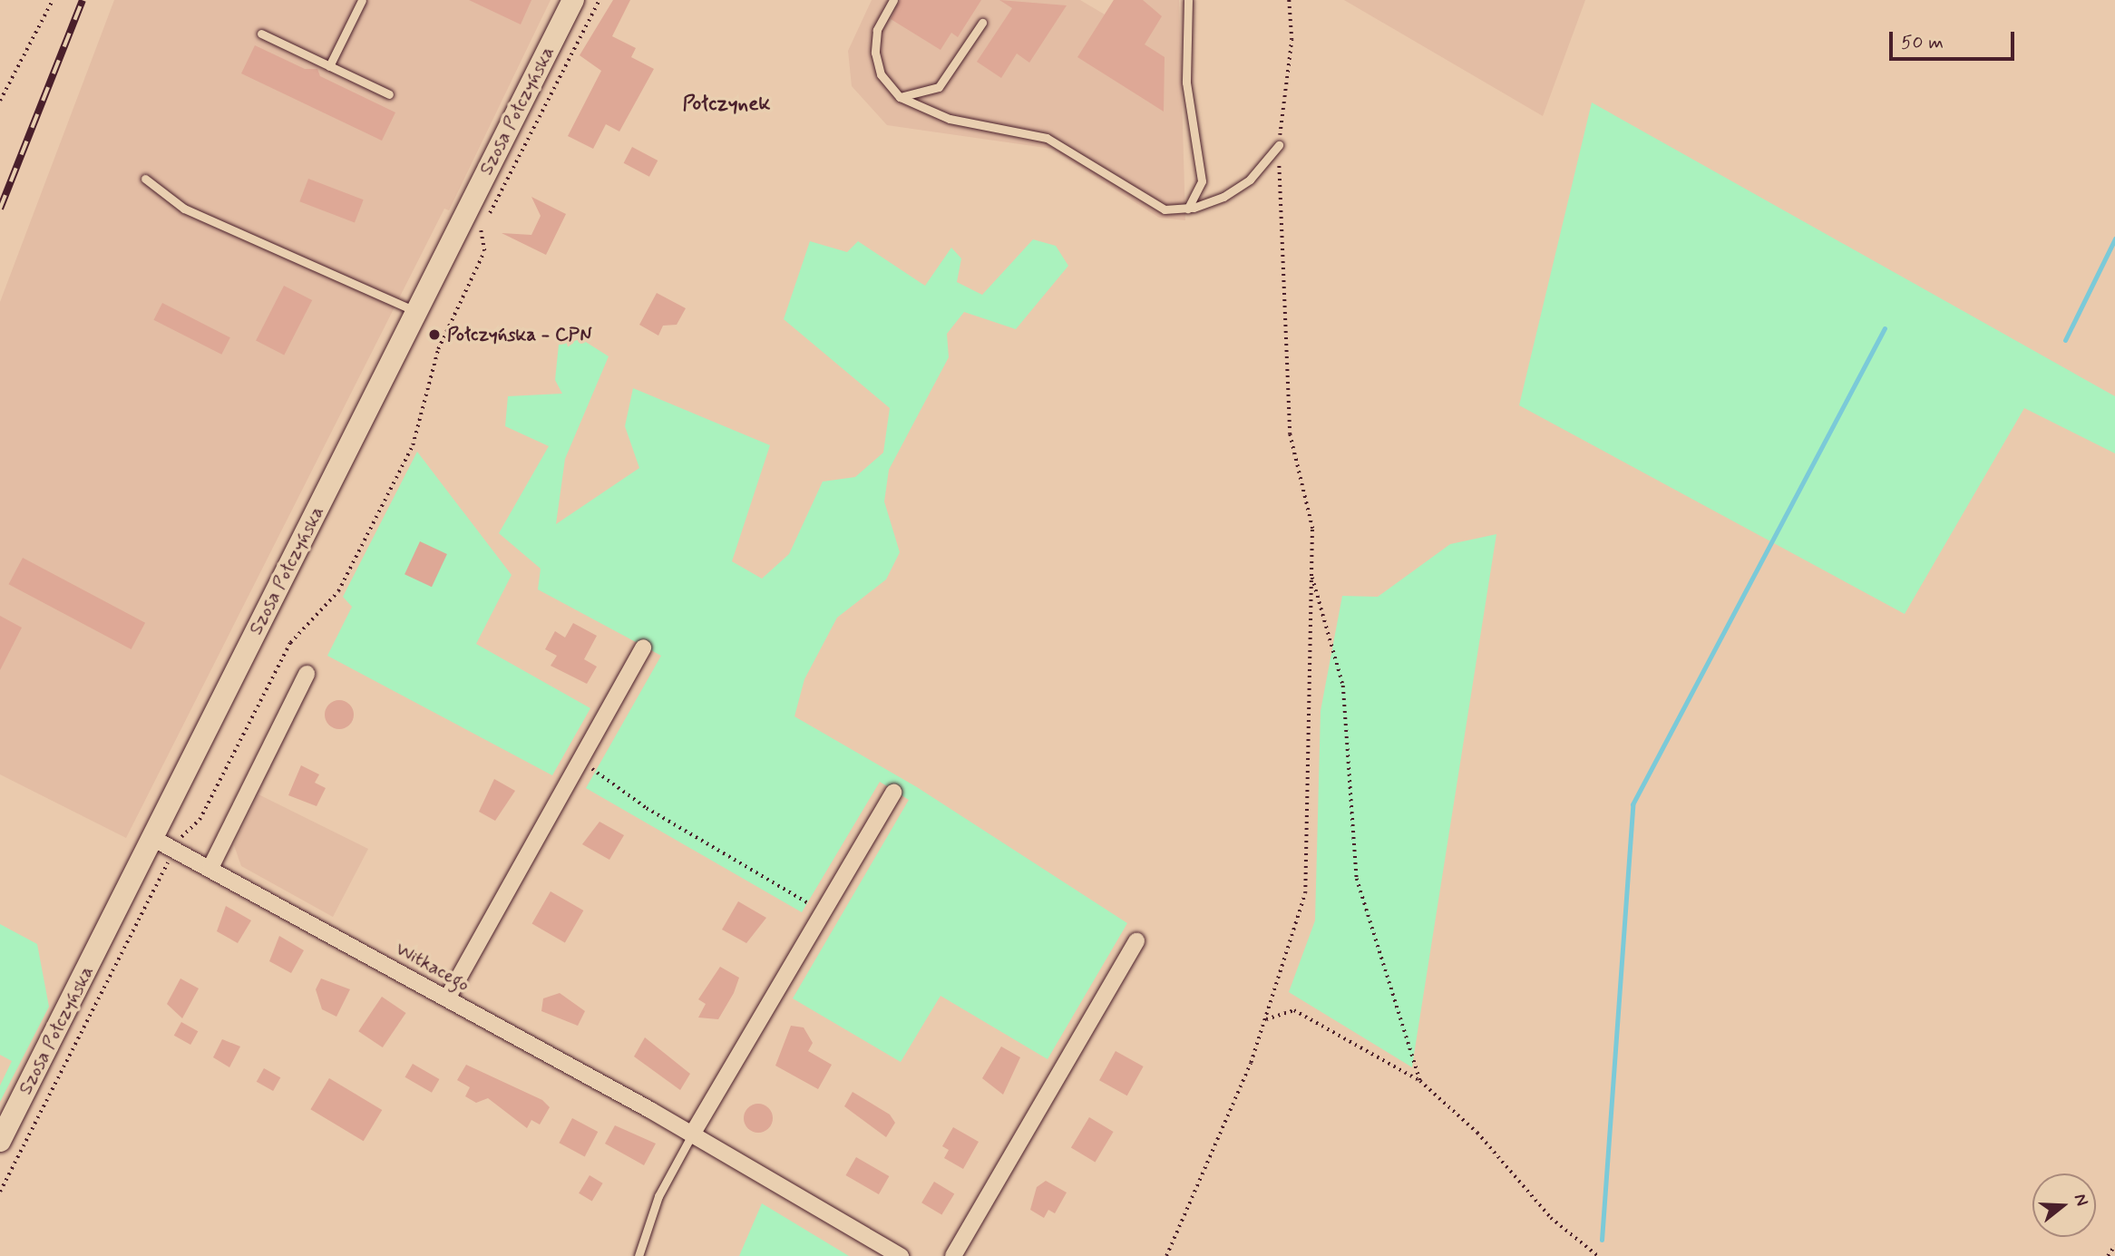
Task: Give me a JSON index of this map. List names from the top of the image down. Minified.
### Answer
{"streets":{"main road":["Szosa Połczyńska"],"street":["Witkacego"]},"crossings":[["Szosa Połczyńska","Witkacego"]],"districts":["Połczynek"],"places":["Połczyńska - CPN"],"scale_bar":"50 m","north":"right"}
